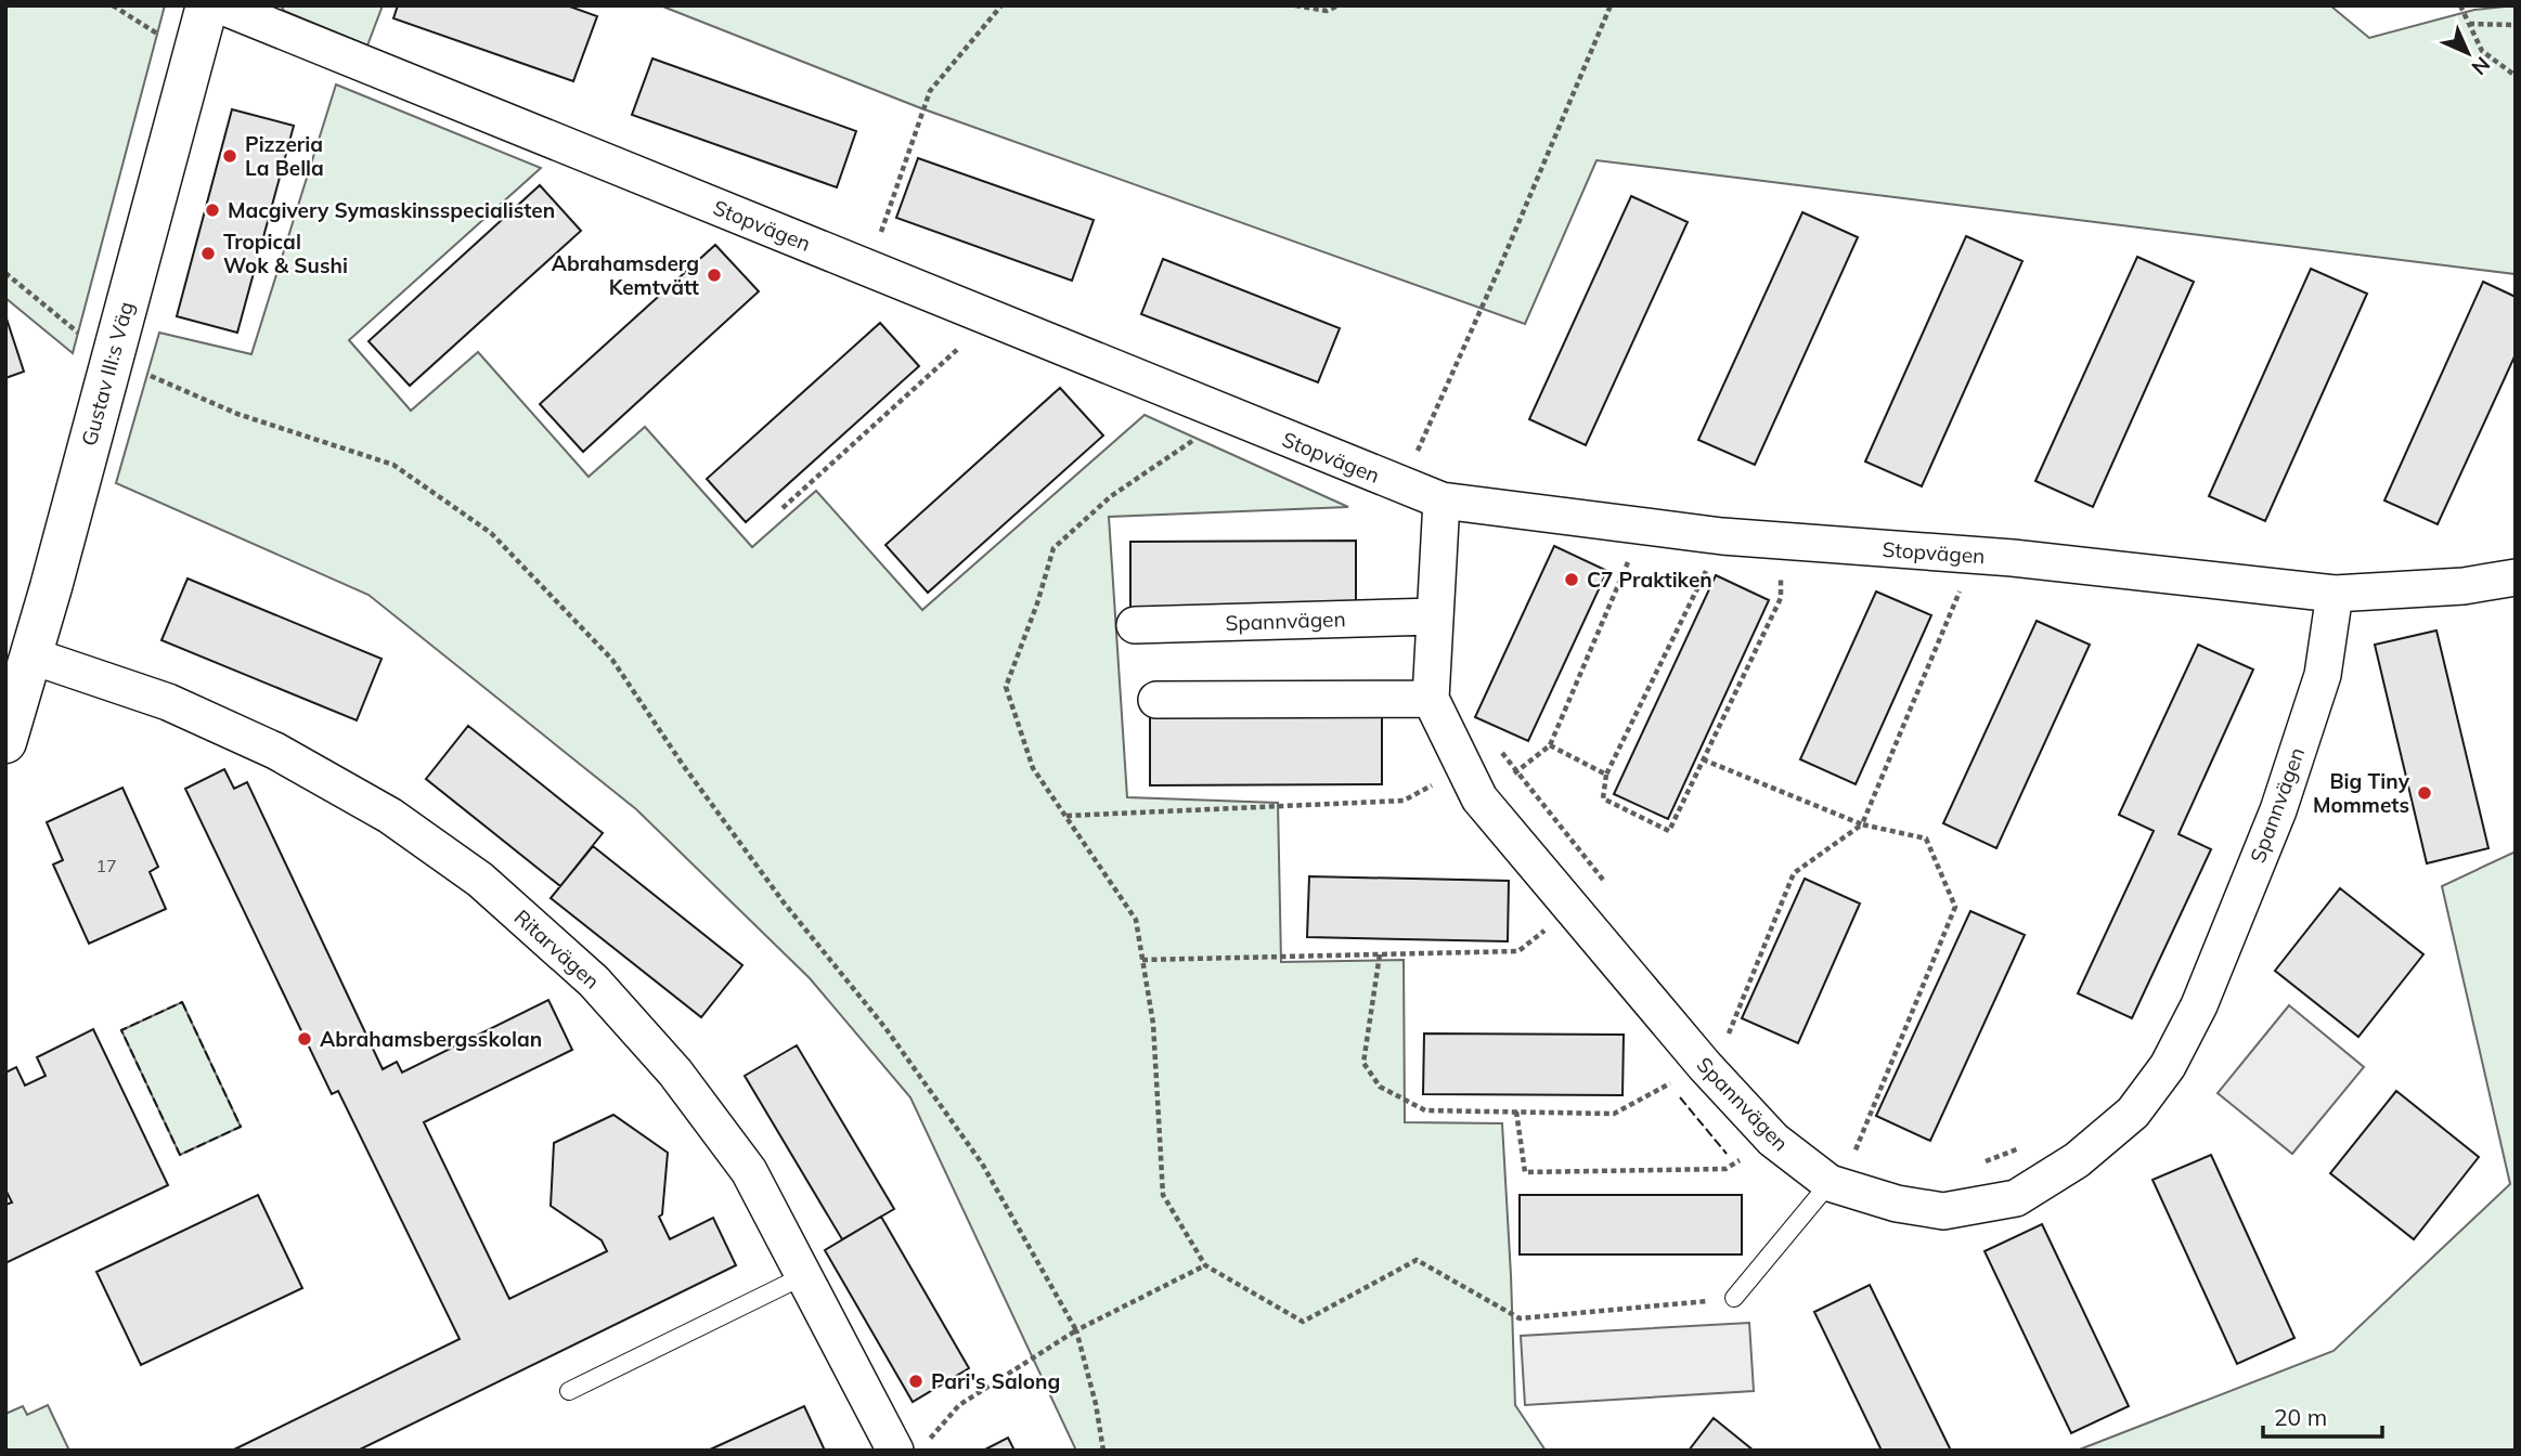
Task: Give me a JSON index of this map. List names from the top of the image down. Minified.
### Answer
{"streets":{"street":["Stopvägen","Gustav III:s Väg","Spannvägen","Ritarvägen"]},"crossings":[["Stopvägen","Spannvägen"],["Gustav III:s Väg","Ritarvägen"]],"places":["Pizzeria La Bella","Macgivery Symaskinsspecialisten","Tropical Wok & Sushi","Abrahamsderg Kemtvätt","C7 Praktiken","Big Tiny Mommets","Abrahamsbergsskolan","Pari's Salong"],"house_numbers":["17"],"scale_bar":"20 m","north":"bottom right"}
